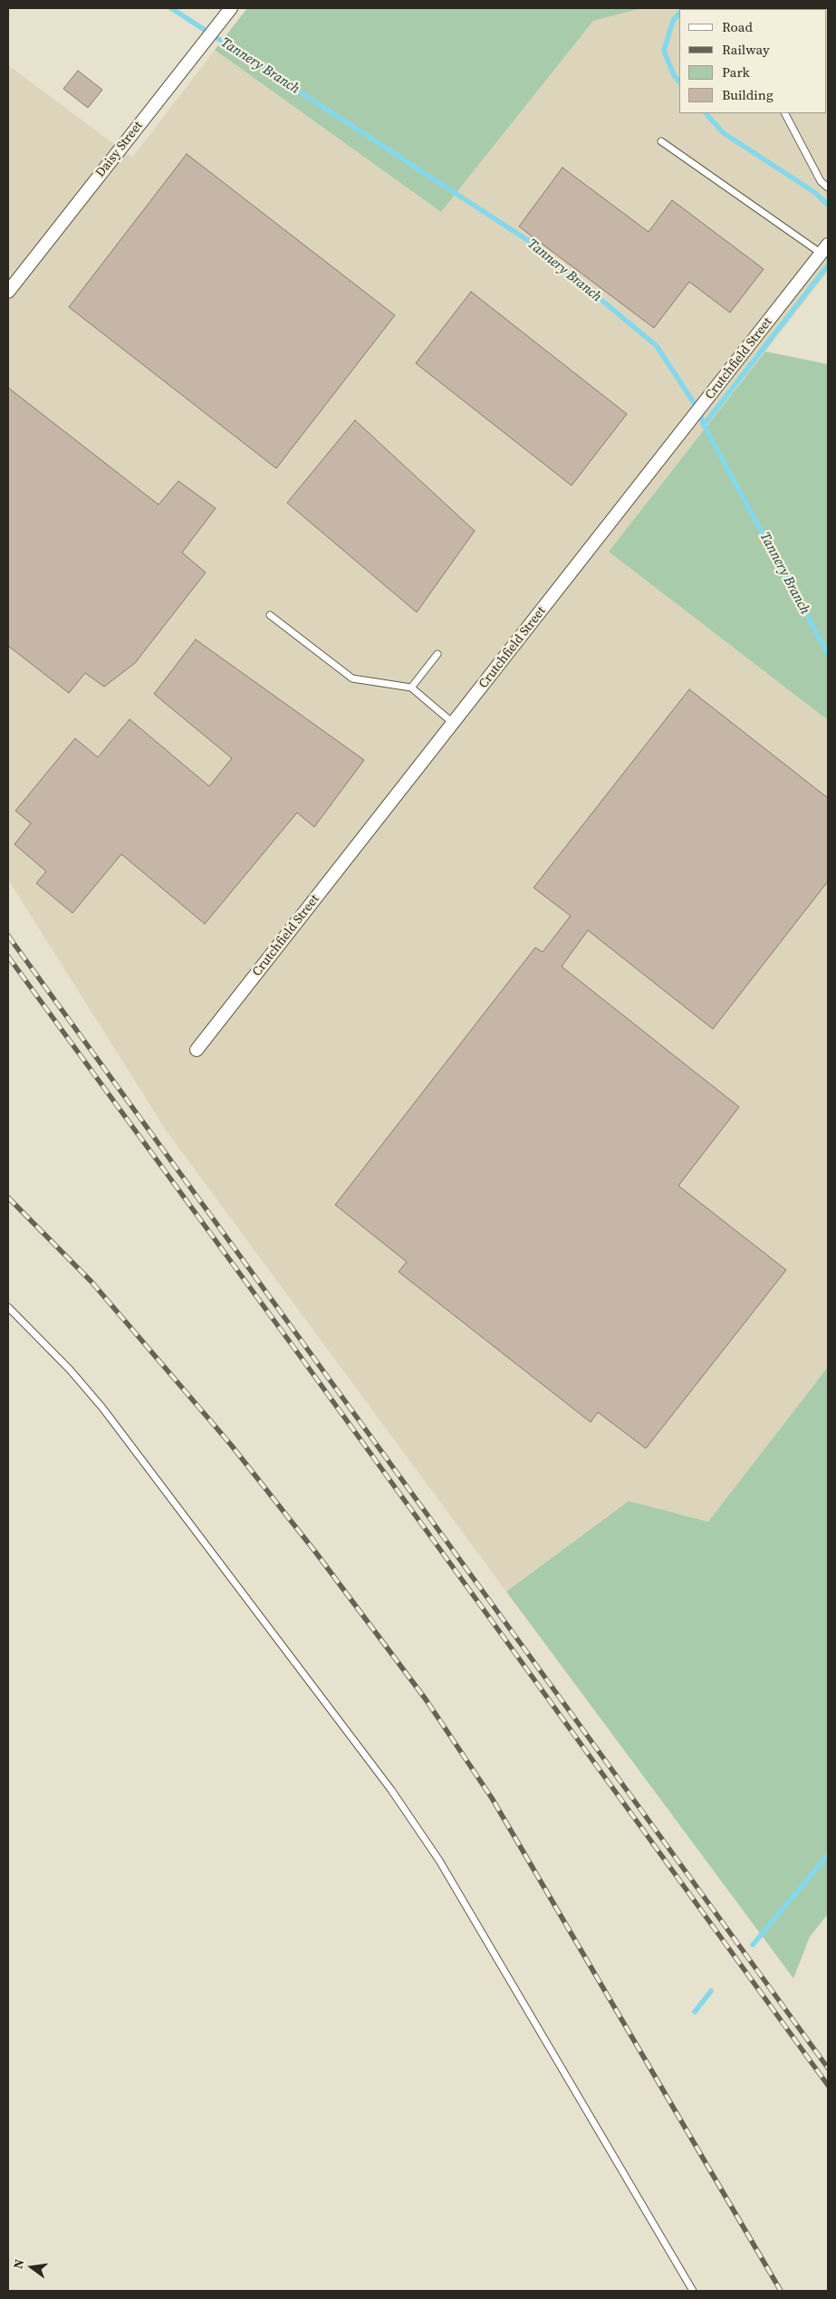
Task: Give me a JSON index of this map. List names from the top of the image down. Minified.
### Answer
{"streets":{"street":["Daisy Street","Crutchfield Street"]},"water":["Tannery Branch"],"legend":["Road","Railway","Park","Building"],"north":"left"}
